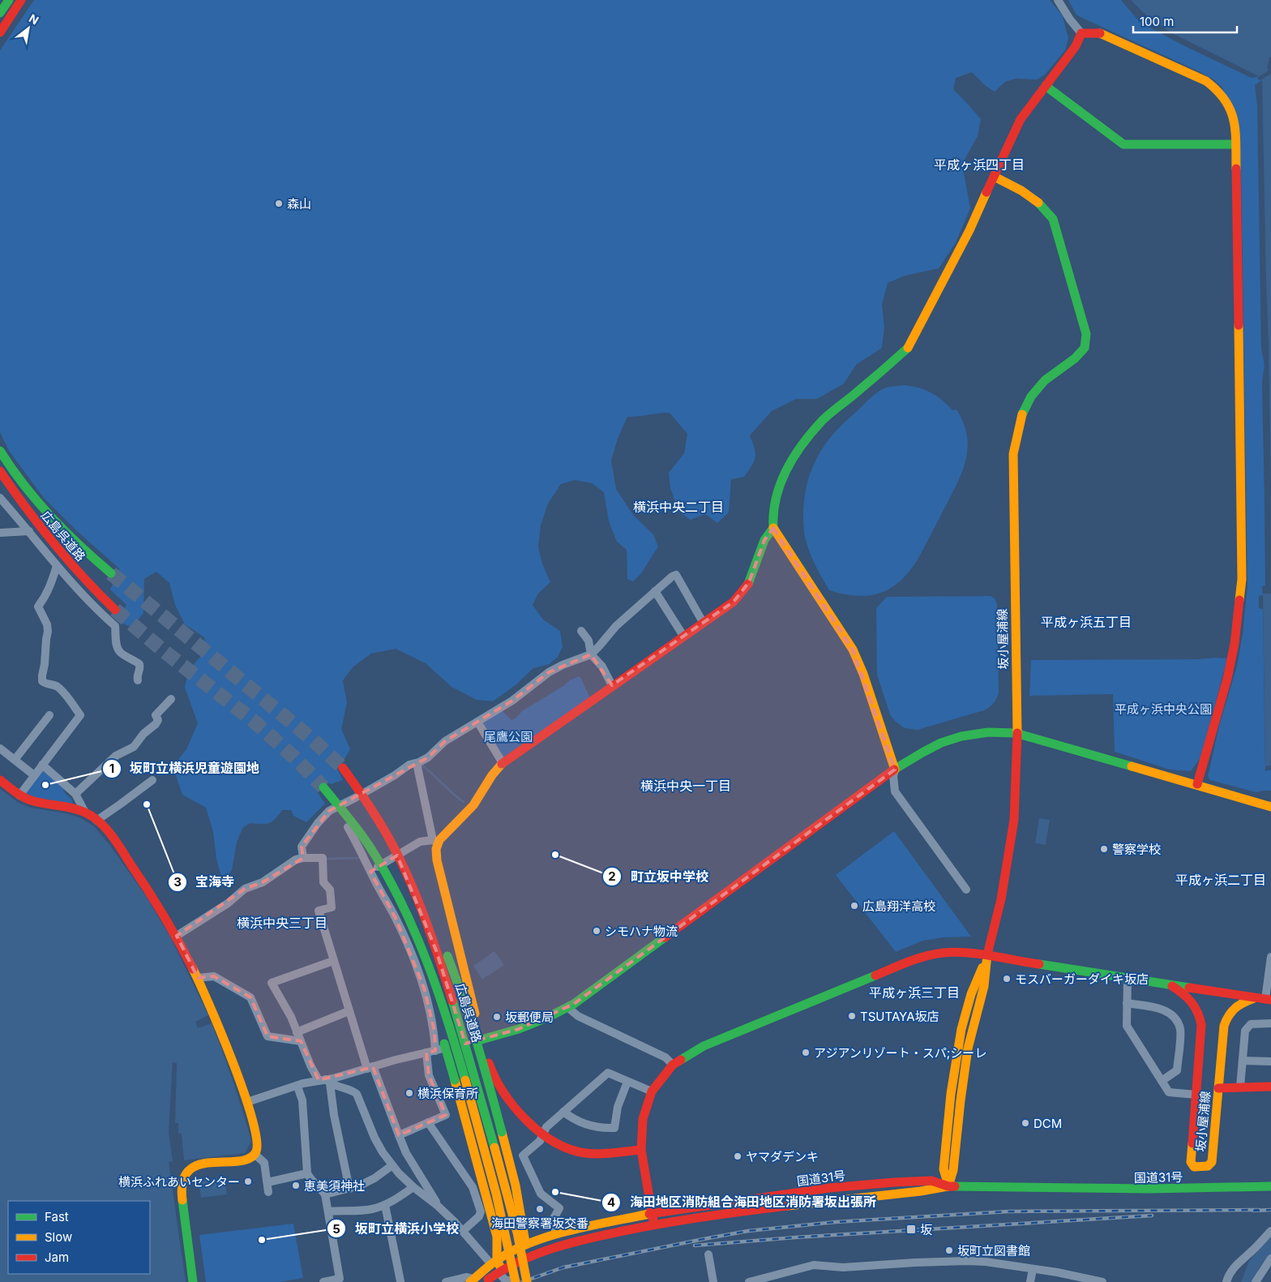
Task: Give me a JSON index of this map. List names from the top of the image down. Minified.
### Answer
{"streets":{"main road":["広島呉道路","坂小屋浦線","国道31号"]},"crossings":[["坂小屋浦線","国道31号"]],"districts":["平成ヶ浜四丁目","横浜中央二丁目","平成ヶ浜五丁目","横浜中央一丁目","平成ヶ浜二丁目","横浜中央三丁目","平成ヶ浜三丁目"],"parks":["平成ヶ浜中央公園","尾鷹公園"],"places":{"other":["森山","坂町立横浜児童遊園地","宝海寺","警察学校","町立坂中学校","広島翔洋高校","シモハナ物流","モスバーガーダイキ坂店","TSUTAYA坂店","坂郵便局","アジアンリゾート・スパ;シーレ","横浜保育所","DCM","ヤマダデンキ","横浜ふれあいセンター","恵美須神社","海田地区消防組合海田地区消防署坂出張所","海田警察署坂交番","坂町立横浜小学校","坂町立図書館"],"transit":["坂"]},"legend":["Fast","Slow","Jam"],"scale_bar":"100 m","north":"top right"}
